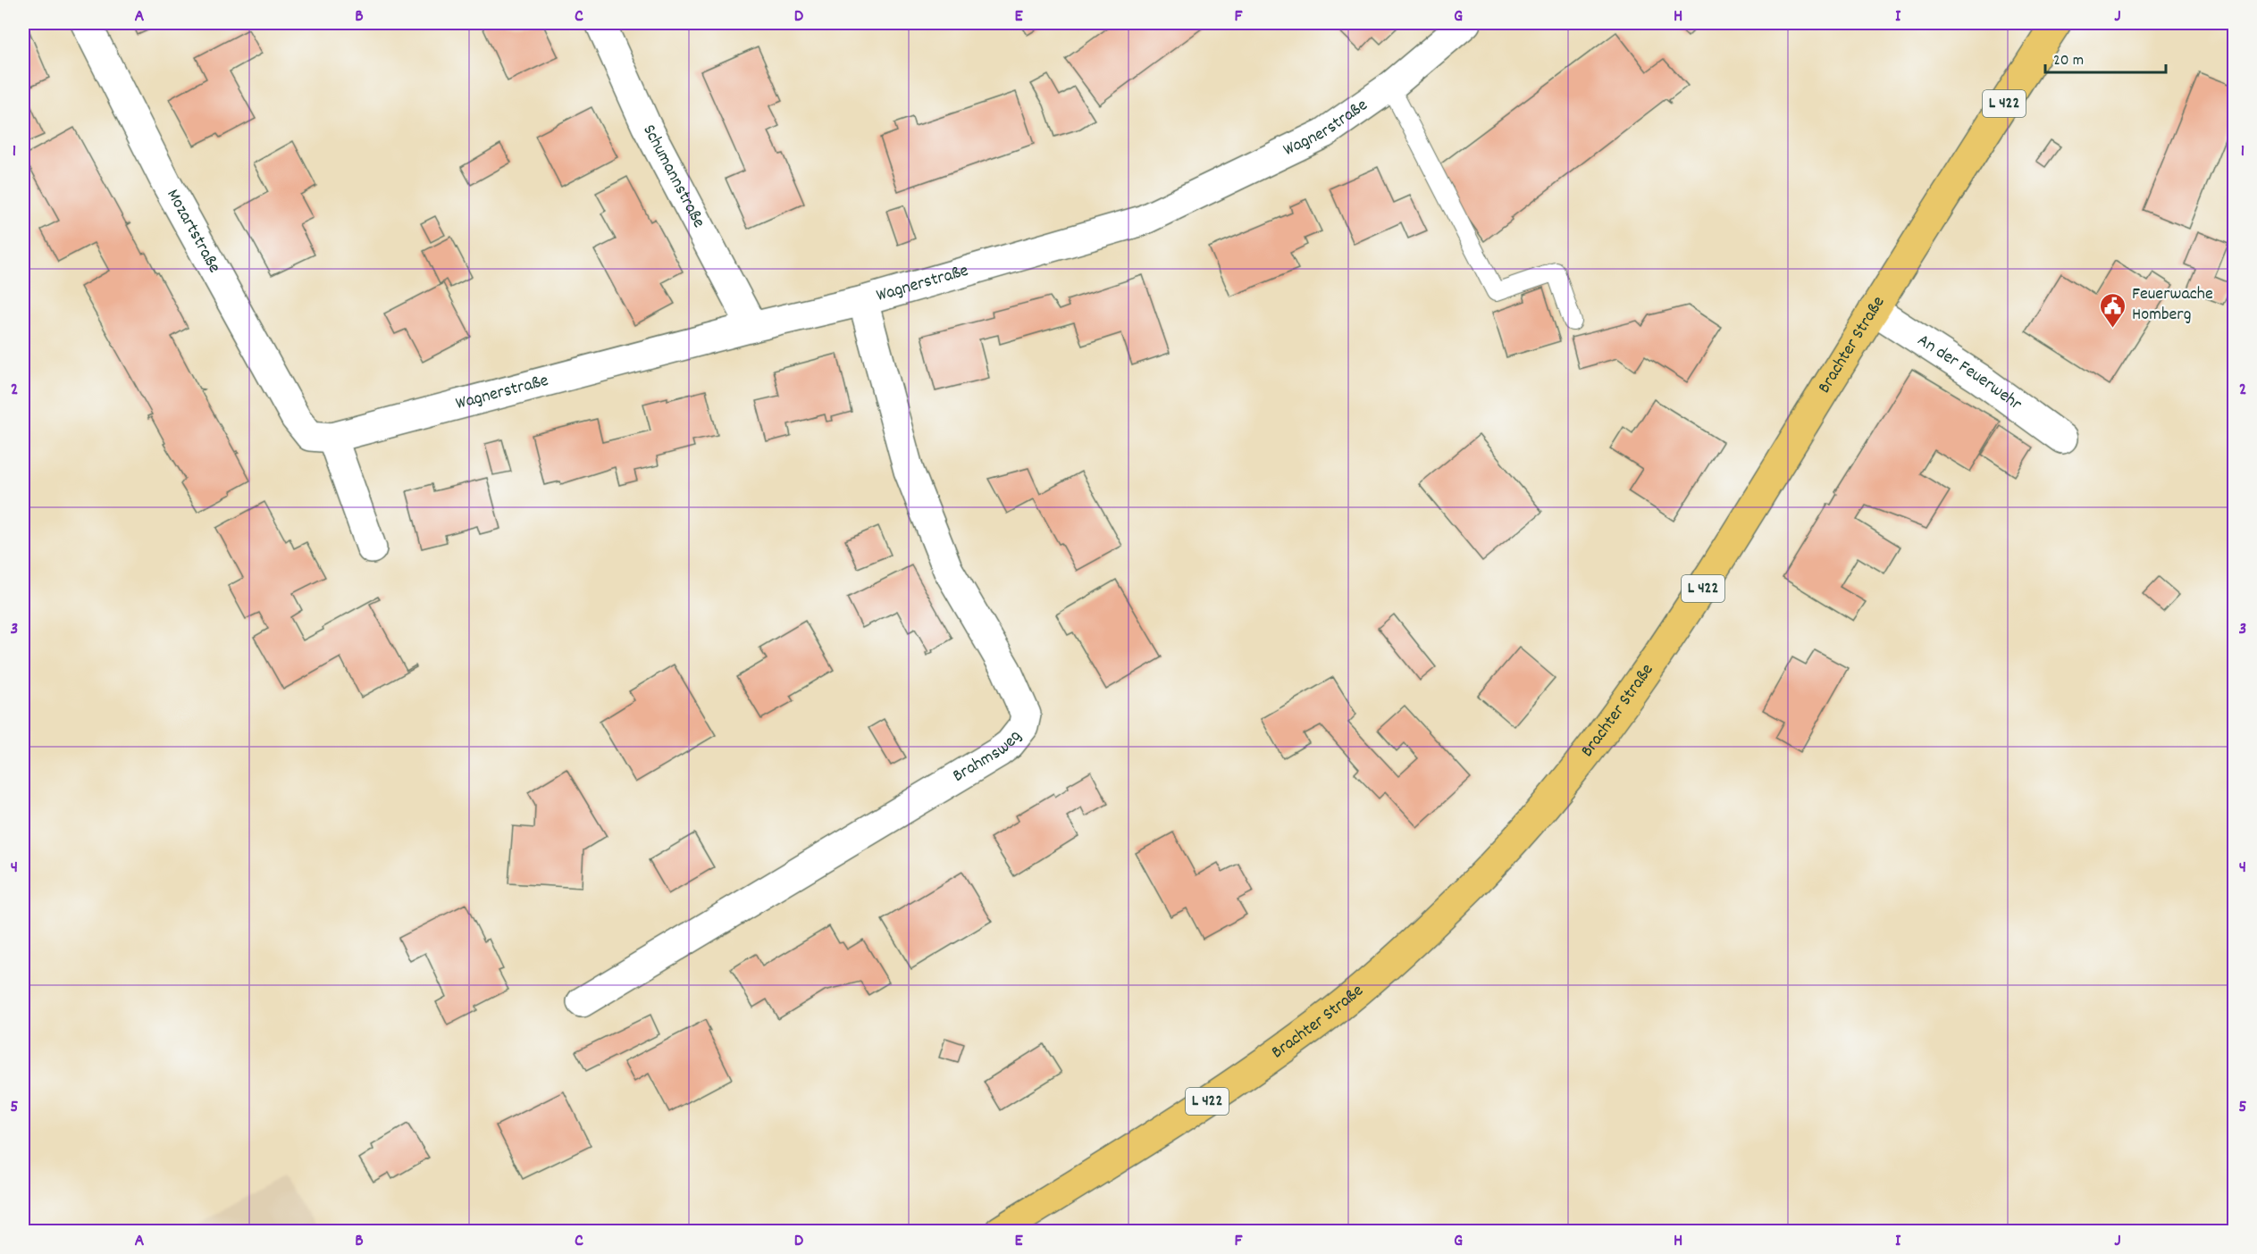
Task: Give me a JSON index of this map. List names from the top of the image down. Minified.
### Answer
{"streets":{"main road":["L 422","Brachter Straße"],"street":["Wagnerstraße","Schumannstraße","Mozartstraße","An der Feuerwehr","Brahmsweg"]},"crossings":[["Wagnerstraße","Schumannstraße"],["Wagnerstraße","Mozartstraße"],["Wagnerstraße","Brahmsweg"],["Brachter Straße","An der Feuerwehr"]],"places":{"public building":["Feuerwache Homberg"]},"scale_bar":"20 m","grid":{"columns":["A","B","C","D","E","F","G","H","I","J"],"rows":["1","2","3","4","5"]}}
